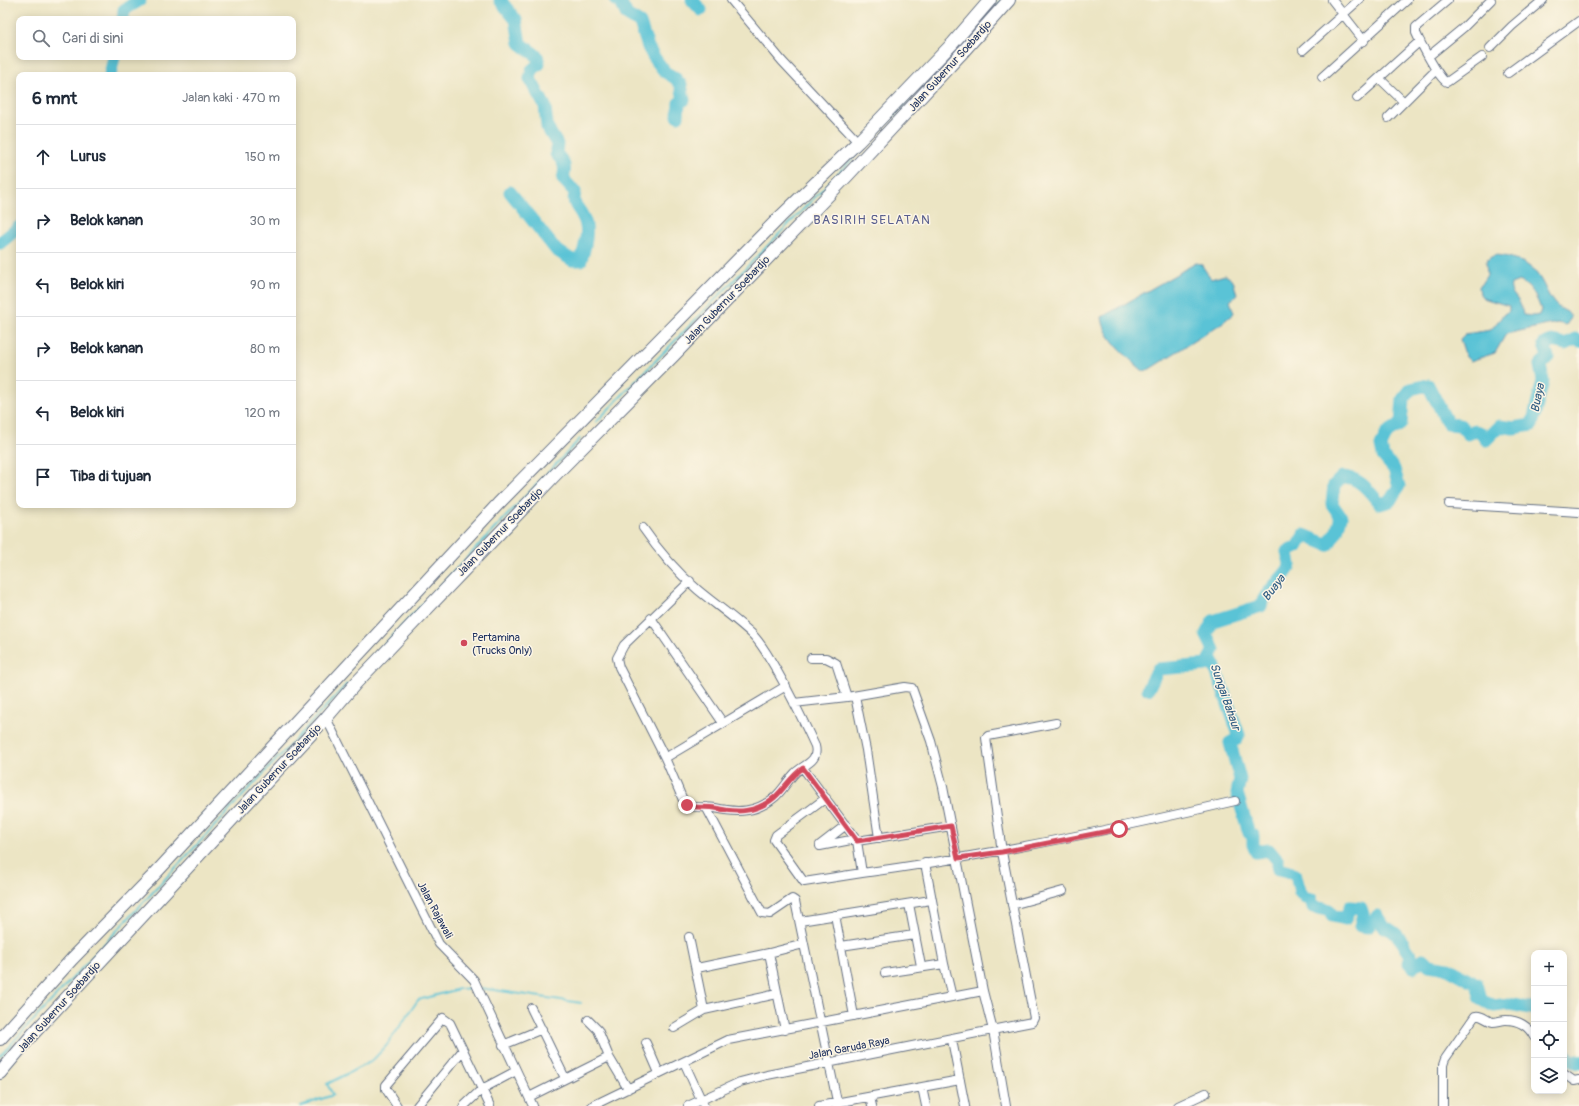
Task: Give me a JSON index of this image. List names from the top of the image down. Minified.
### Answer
{"streets":{"highway":["Jalan Gubernur Soebardjo"],"street":["Jalan Rajawali","Jalan Garuda Raya"]},"crossings":[["Jalan Gubernur Soebardjo","Jalan Rajawali"]],"districts":["BASIRIH SELATAN"],"water":["Buaya","Sungai Bahaur"],"places":["Pertamina (Trucks Only)"],"page":{"search":"Cari di sini","heading":["6 mnt","Jalan kaki · 470 m"],"list":[["Lurus","150 m"],["Belok kanan","30 m"],["Belok kiri","90 m"],["Belok kanan","80 m"],["Belok kiri","120 m"],"Tiba di tujuan"],"map_buttons":["+","−"]}}
